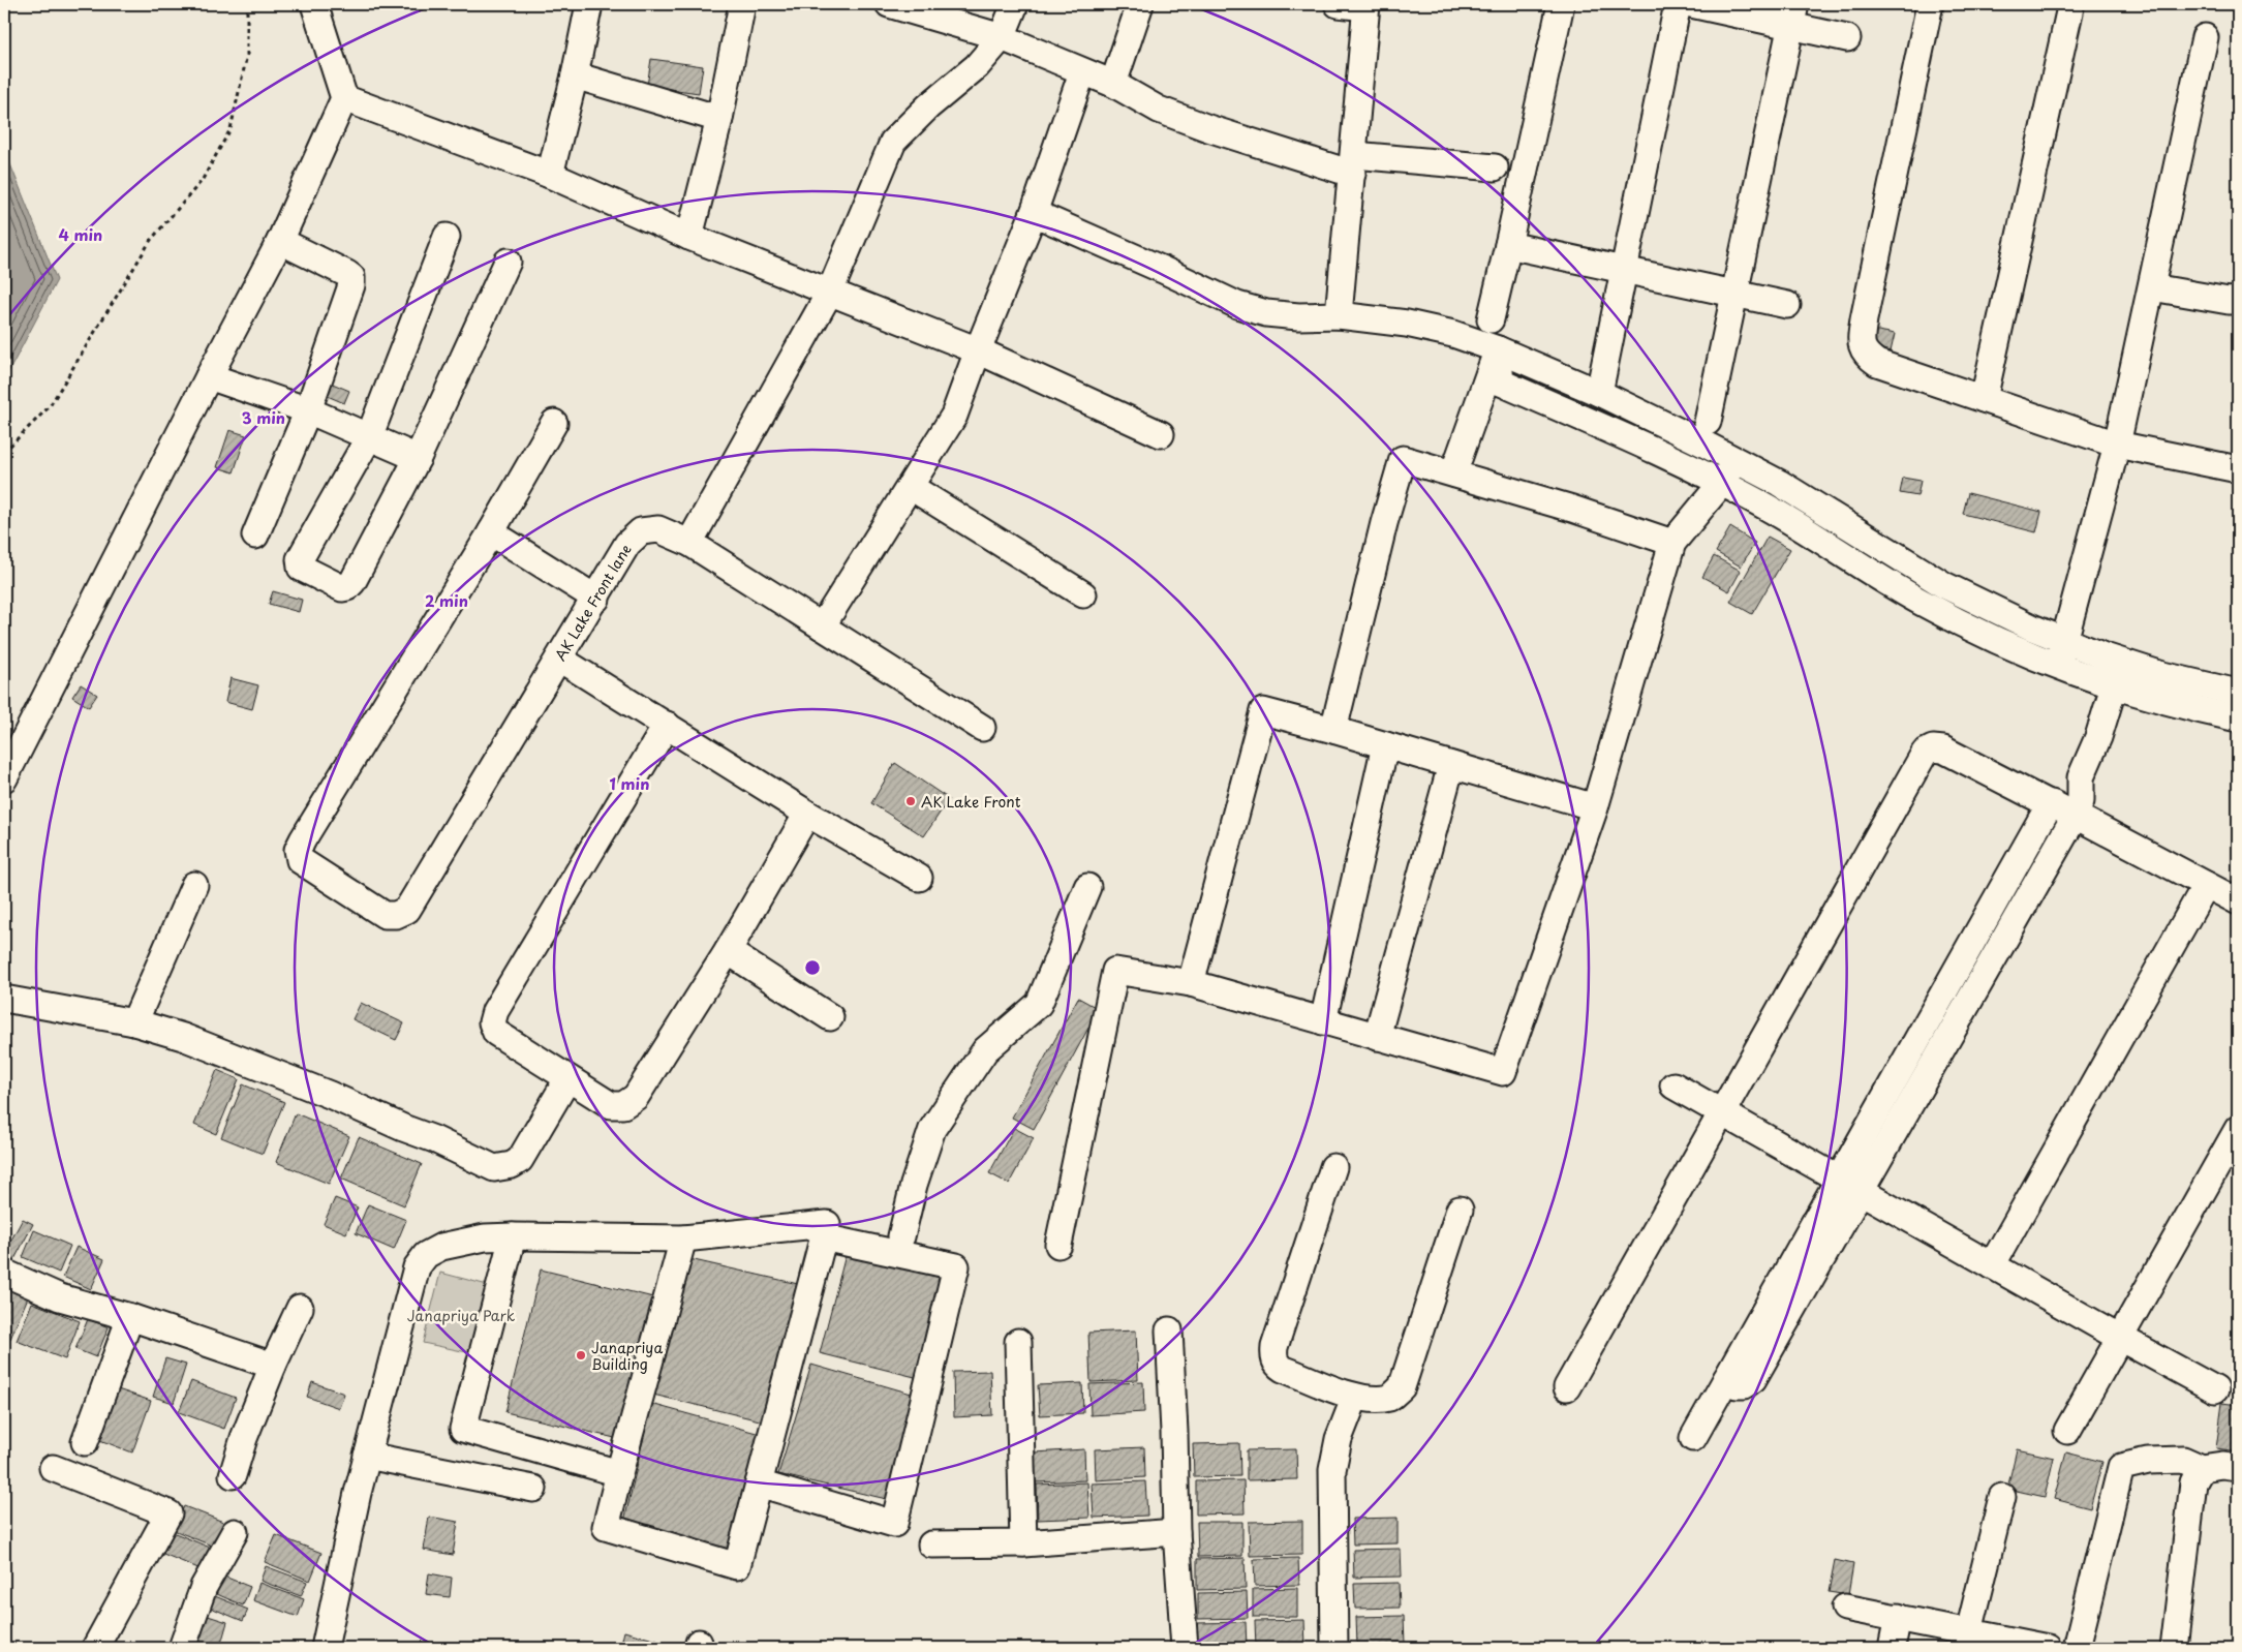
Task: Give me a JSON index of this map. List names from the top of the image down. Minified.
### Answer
{"streets":{"street":["AK Lake Front lane"]},"parks":["Janapriya Park"],"places":["AK Lake Front","Janapriya Building"],"rings":["4 min","3 min","2 min","1 min"]}
